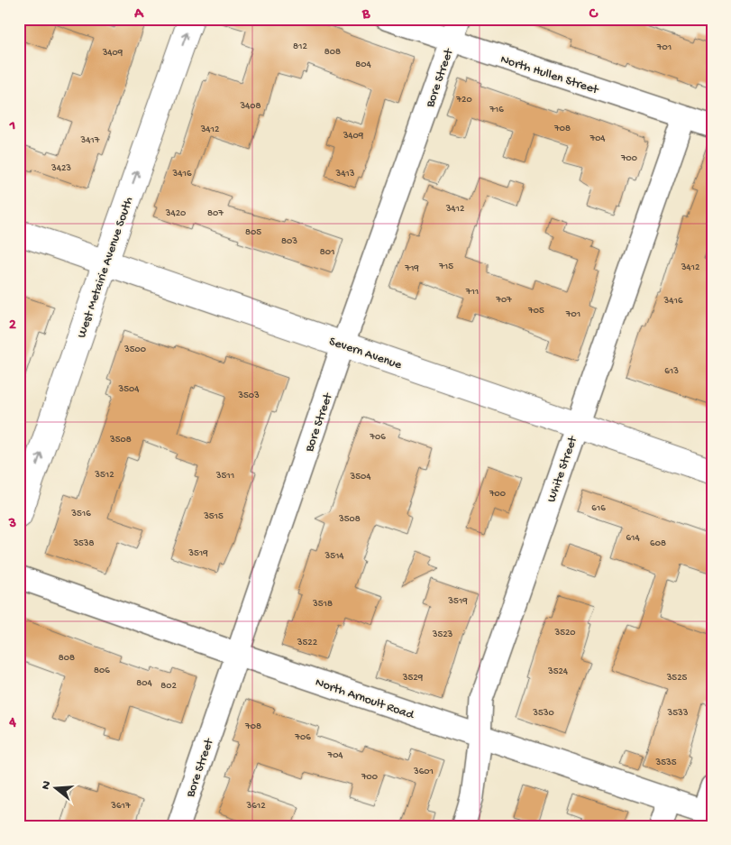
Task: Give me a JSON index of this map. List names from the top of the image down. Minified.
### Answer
{"streets":{"street":["North Hullen Street","Bore Street","West Metairie Avenue South","Severn Avenue","White Street","North Arnoult Road"]},"crossings":[["North Hullen Street","Bore Street"],["North Hullen Street","White Street"],["Bore Street","Severn Avenue"],["Bore Street","North Arnoult Road"],["West Metairie Avenue South","Severn Avenue"],["Severn Avenue","White Street"],["White Street","North Arnoult Road"]],"one_way":["West Metairie Avenue South"],"house_numbers":["812","701","808","3409","804","720","3408","716","708","3412","3409","704","3417","700","3423","3416","3413","3412","3420","807","805","803","801","715","3412","719","711","707","3416","705","701","3500","613","3504","3503","706","3508","3512","3511","3504","700","616","3516","3515","3508","614","3538","608","3519","3514","3519","3518","3520","3523","3522","808","806","3524","3529","3525","804","802","3530","3533","708","706","704","3535","3601","700","3617","3612"],"north":"left","grid":{"columns":["A","B","C"],"rows":["1","2","3","4"]}}
